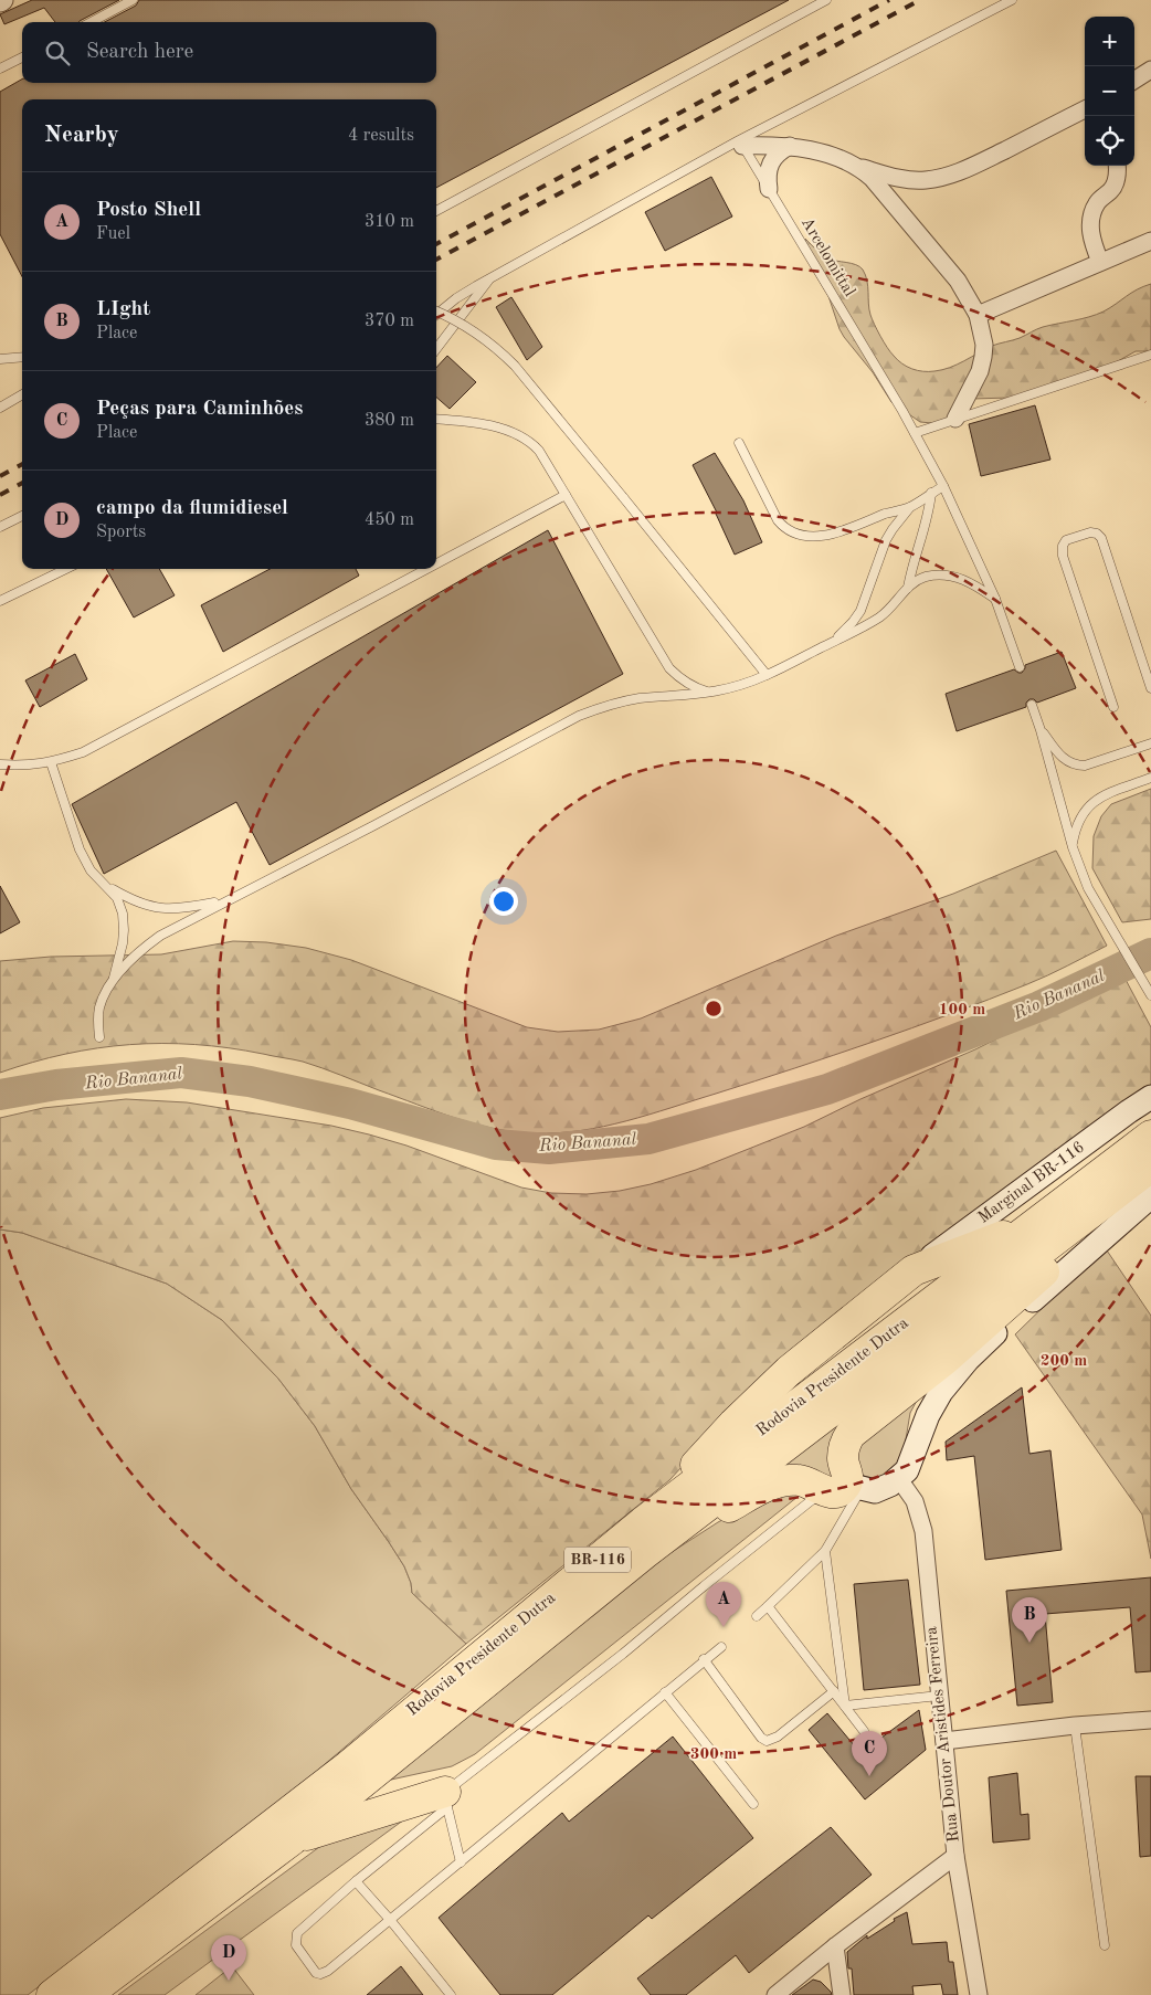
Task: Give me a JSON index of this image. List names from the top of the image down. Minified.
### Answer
{"streets":{"highway":["Rodovia Presidente Dutra","BR-116"],"main road":["Marginal BR-116"],"street":["Rua Doutor Aristides Ferreira"],"lane":["Arcelomittal"]},"water":["Rio Bananal"],"page":{"map_buttons":["+","−"],"search":"Search here","heading":["Nearby","4 results"],"list":[{"mark":"A","name":"Posto Shell","note":"Fuel","value":"310 m"},{"mark":"B","name":"LIght","note":"Place","value":"370 m"},{"mark":"C","name":"Peças para Caminhões","note":"Place","value":"380 m"},{"mark":"D","name":"campo da flumidiesel","note":"Sports","value":"450 m"}],"pins":["A","B","C","D"]},"rings":["100 m","200 m","300 m"]}
